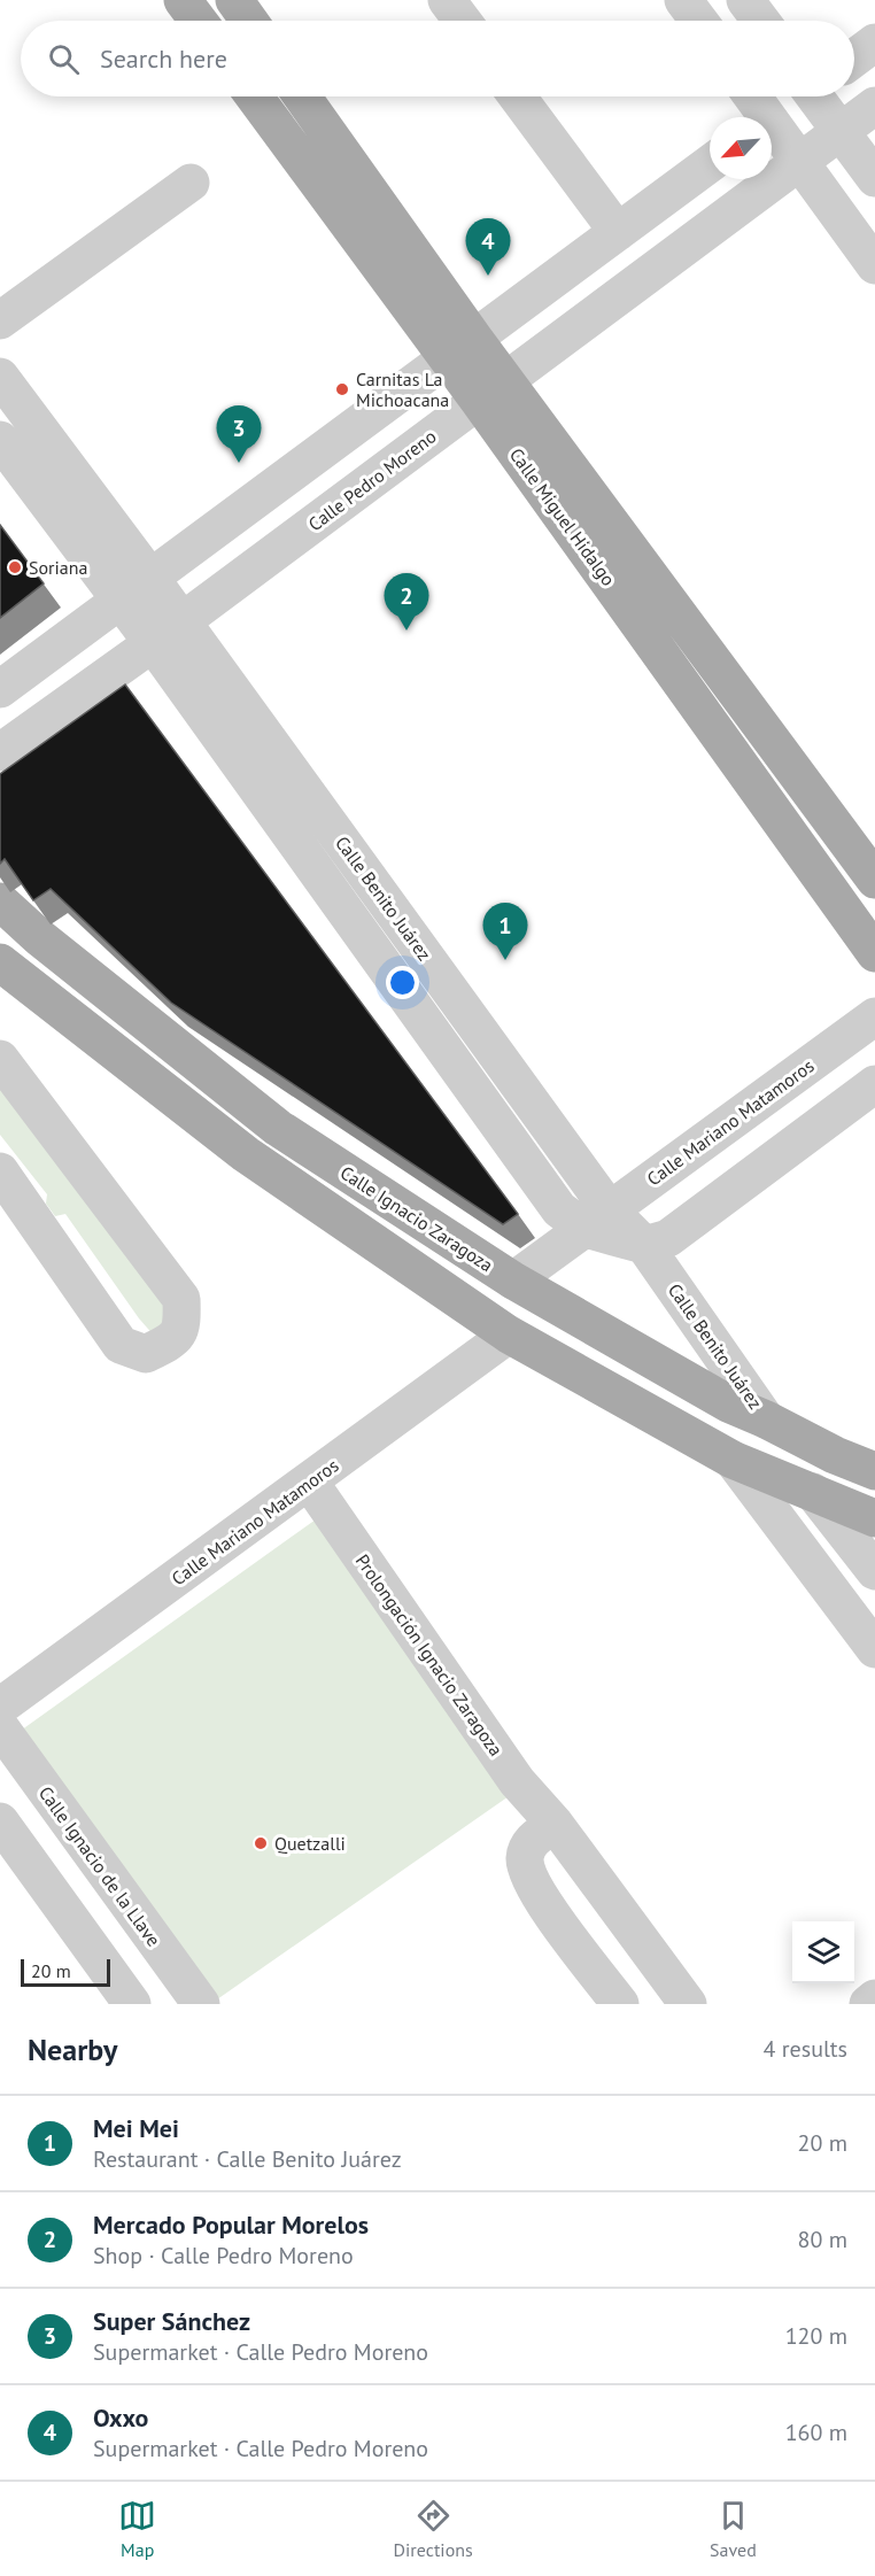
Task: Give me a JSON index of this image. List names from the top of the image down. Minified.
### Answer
{"streets":{"main road":["Calle Miguel Hidalgo","Calle Ignacio Zaragoza"],"street":["Calle Pedro Moreno","Calle Benito Juárez","Calle Mariano Matamoros","Prolongación Ignacio Zaragoza","Calle Ignacio de la Llave"]},"crossings":[["Calle Pedro Moreno","Calle Miguel Hidalgo"],["Calle Pedro Moreno","Calle Benito Juárez"],["Calle Benito Juárez","Calle Mariano Matamoros"],["Calle Benito Juárez","Calle Ignacio Zaragoza"],["Calle Mariano Matamoros","Calle Ignacio Zaragoza"],["Calle Mariano Matamoros","Prolongación Ignacio Zaragoza"]],"places":["Carnitas La Michoacana","Soriana","Quetzalli"],"scale_bar":"20 m","north":"bottom left","page":{"search":"Search here","pins":["4","3","2","1"],"scale":"20 m","heading":["Nearby","4 results"],"list":[{"mark":"1","name":"Mei Mei","note":"Restaurant · Calle Benito Juárez","value":"20 m"},{"mark":"2","name":"Mercado Popular Morelos","note":"Shop · Calle Pedro Moreno","value":"80 m"},{"mark":"3","name":"Super Sánchez","note":"Supermarket · Calle Pedro Moreno","value":"120 m"},{"mark":"4","name":"Oxxo","note":"Supermarket · Calle Pedro Moreno","value":"160 m"}],"nav":["Map","Directions","Saved"]}}
